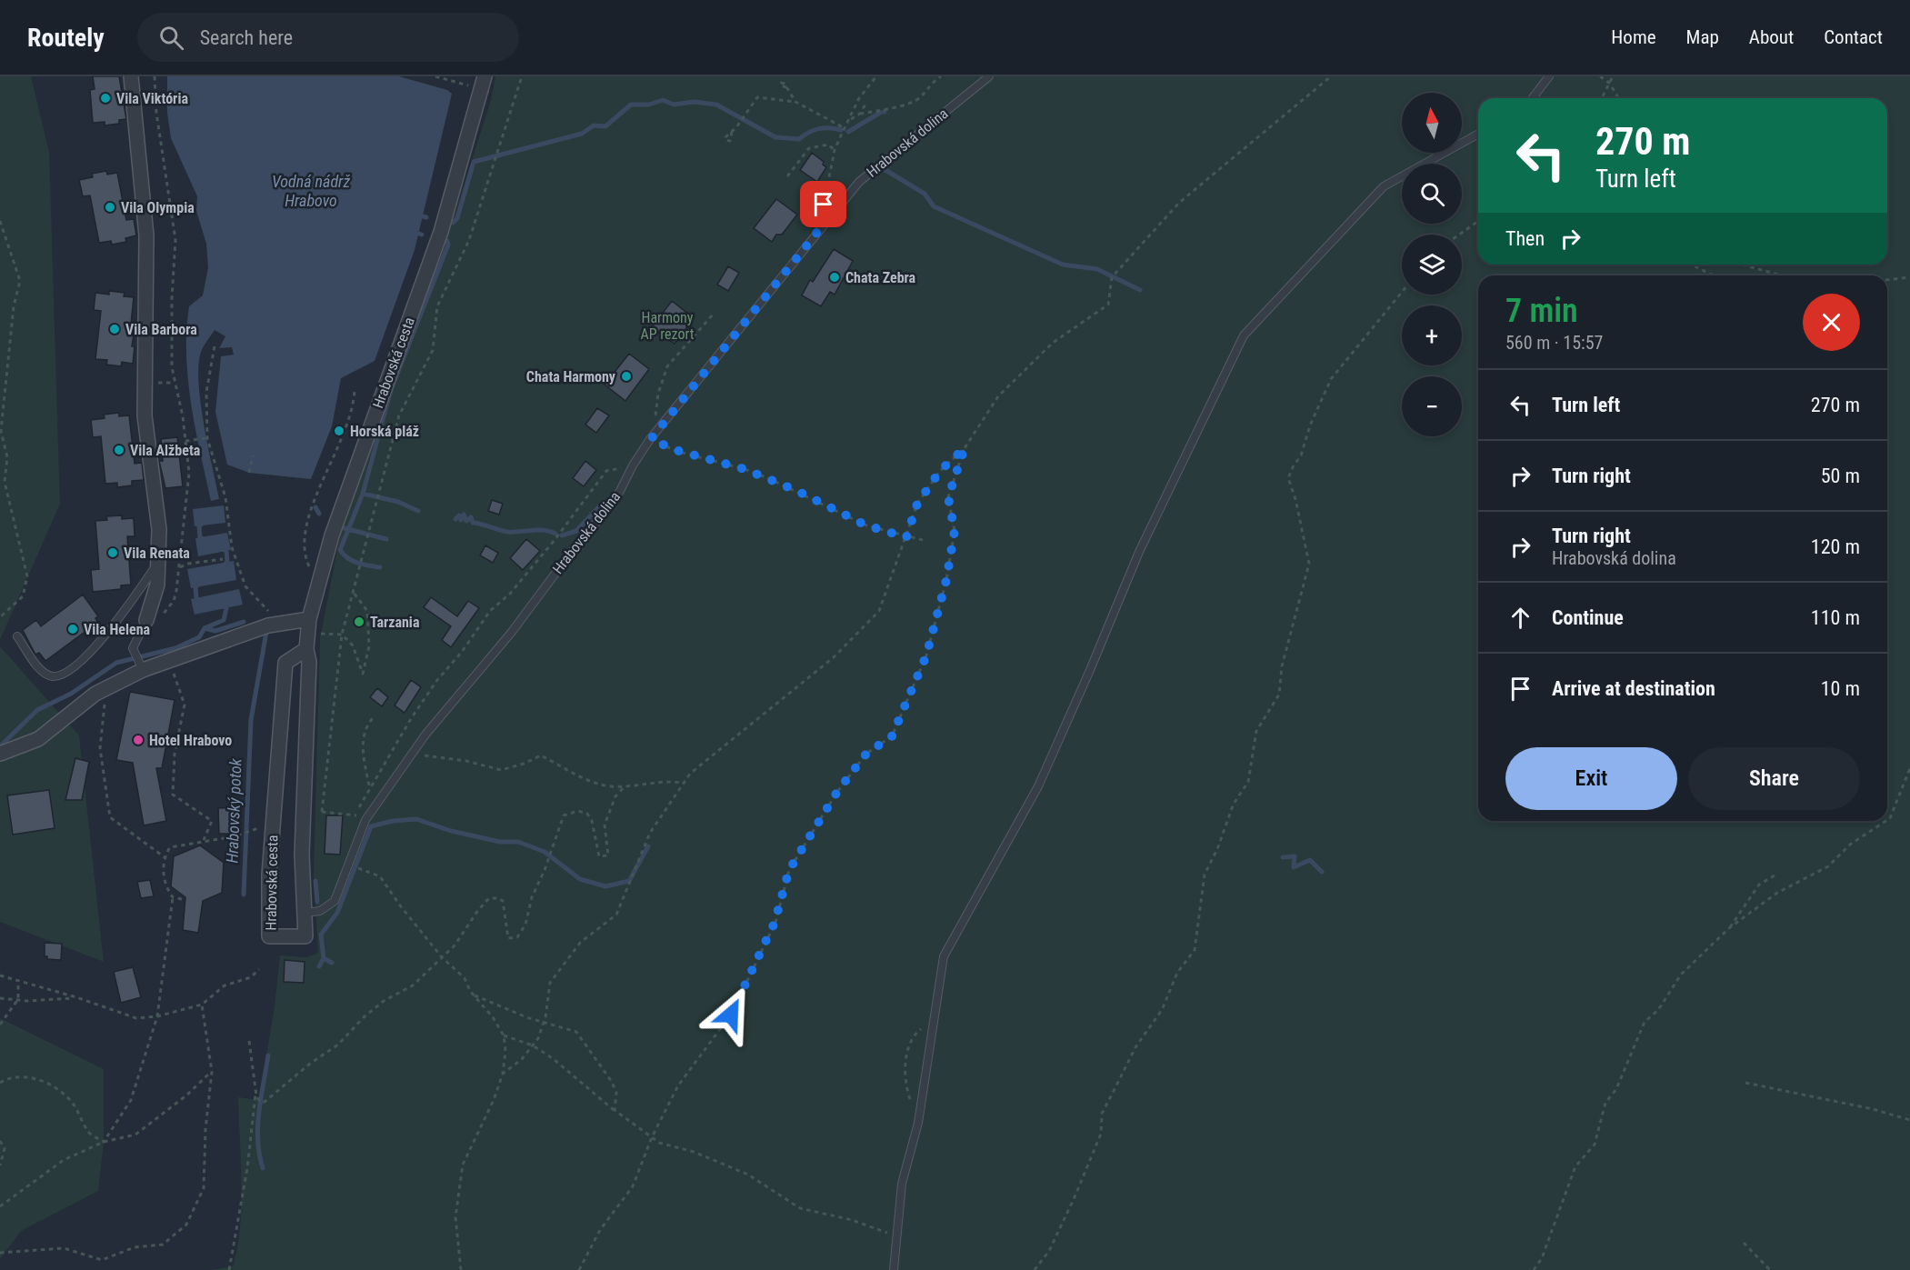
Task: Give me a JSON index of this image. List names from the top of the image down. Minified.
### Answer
{"streets":{"street":["Hrabovská cesta"],"lane":["Hrabovská dolina"]},"crossings":[["Hrabovská dolina","Hrabovská cesta"]],"water":["Vodná nádrž Hrabovo","Hrabovský potok"],"parks":["Harmony AP rezort"],"places":["Vila Viktória","Vila Olympia","Chata Zebra","Vila Barbora","Chata Harmony","Horská pláž","Vila Alžbeta","Vila Renata","Tarzania","Vila Helena","Hotel Hrabovo"],"north":"top","page":{"header":"Routely","search":"Search here","nav":["Home","Map","About","Contact"],"map_buttons":["+","−"],"turn":["270 m","Turn left"],"then":"Then","heading":["7 min","560 m · 15:57"],"list":[{"name":"Turn left","value":"270 m"},{"name":"Turn right","value":"50 m"},{"name":"Turn right","note":"Hrabovská dolina","value":"120 m"},{"name":"Continue","value":"110 m"},{"name":"Arrive at destination","value":"10 m"}],"buttons":["Exit","Share"]}}
